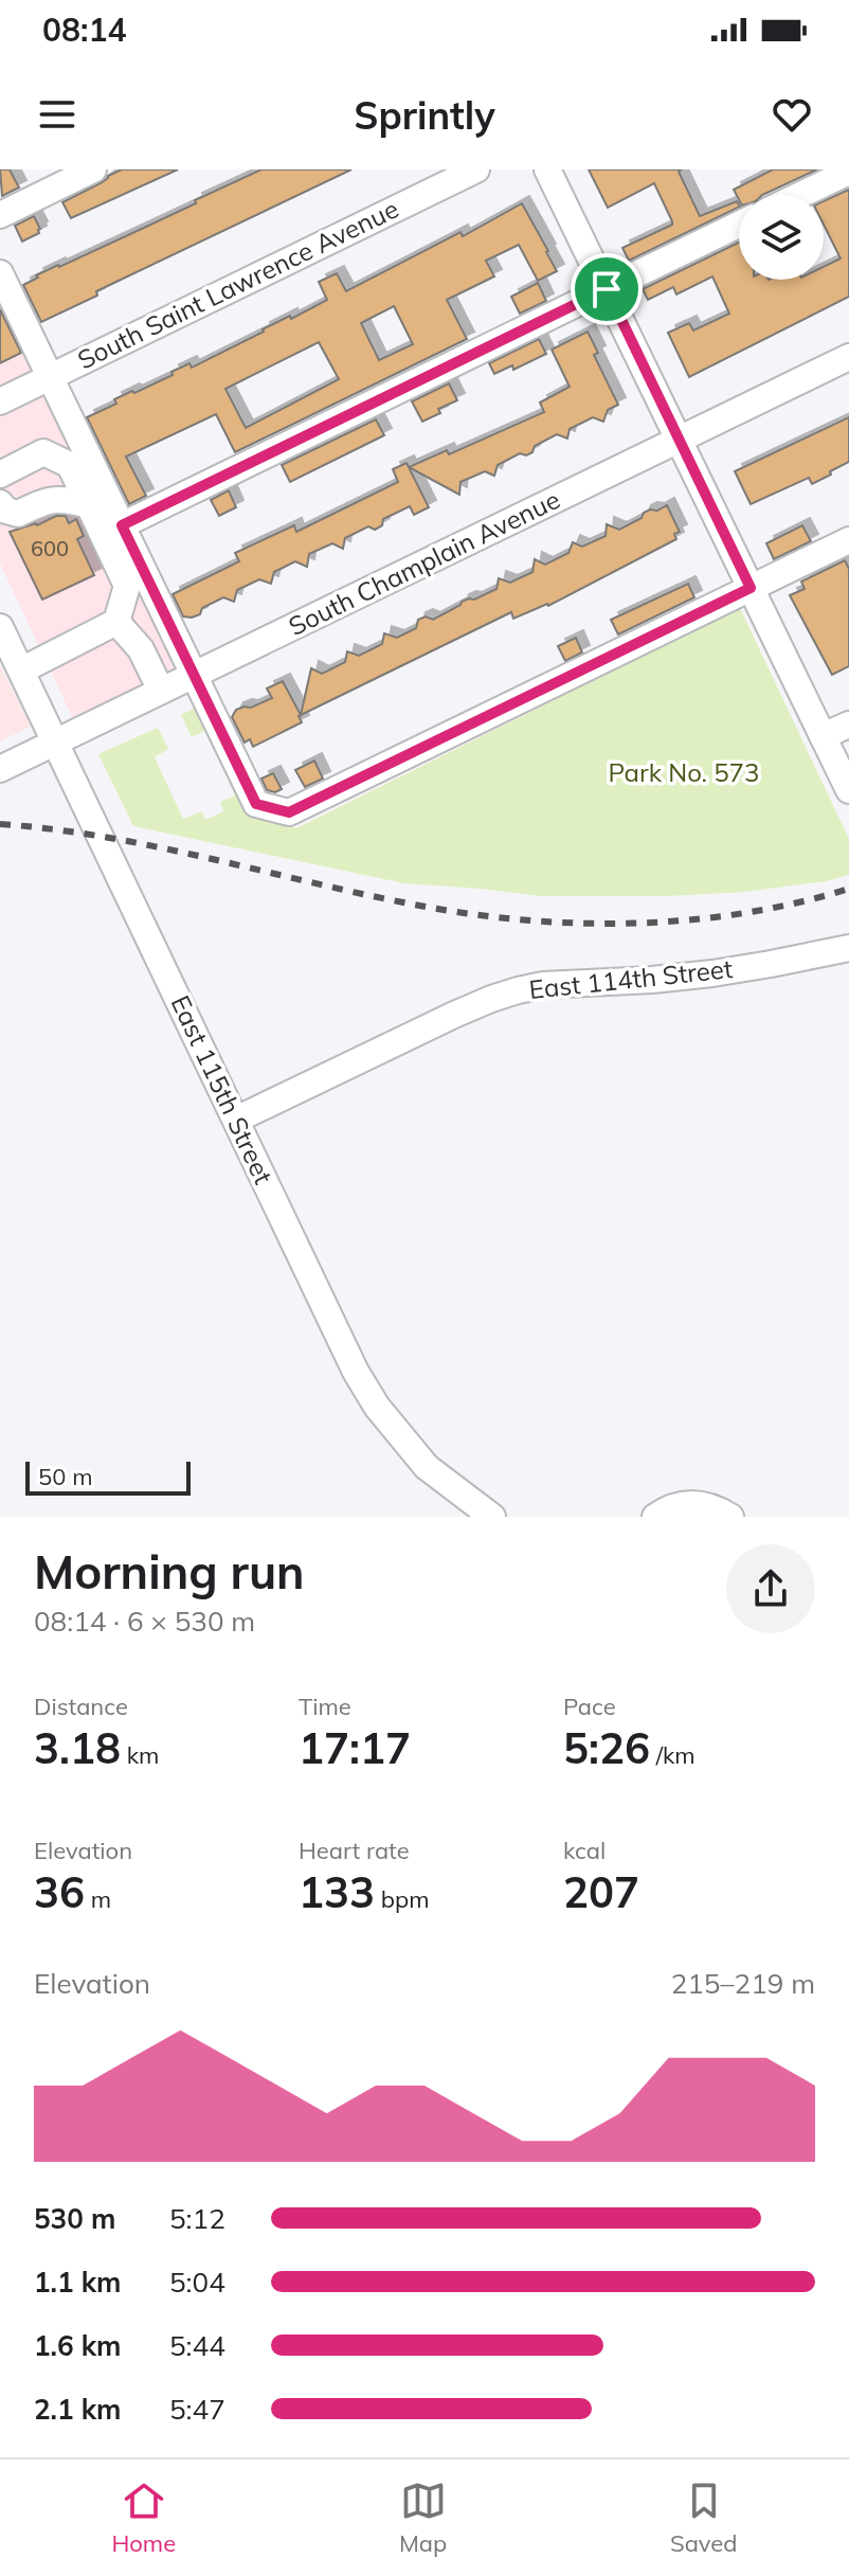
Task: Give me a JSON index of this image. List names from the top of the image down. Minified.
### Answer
{"streets":{"street":["South Saint Lawrence Avenue","South Champlain Avenue","East 114th Street","East 115th Street"]},"crossings":[["South Champlain Avenue","East 115th Street"],["East 114th Street","East 115th Street"]],"parks":["Park No. 573"],"house_numbers":["600"],"scale_bar":"50 m","page":{"status":"08:14","header":"Sprintly","scale":"50 m","heading":["Morning run","08:14 · 6 × 530 m"],"stats":[["Distance","3.18 km"],["Time","17:17"],["Pace","5:26 /km"],["Elevation","36 m"],["Heart rate","133 bpm"],["kcal","207"]],"chart":["Elevation","215–219 m"],"list":[{"name":"530 m","note":"5:12"},{"name":"1.1 km","note":"5:04"},{"name":"1.6 km","note":"5:44"},{"name":"2.1 km","note":"5:47"}],"tabs":["Home","Map","Saved"]}}
